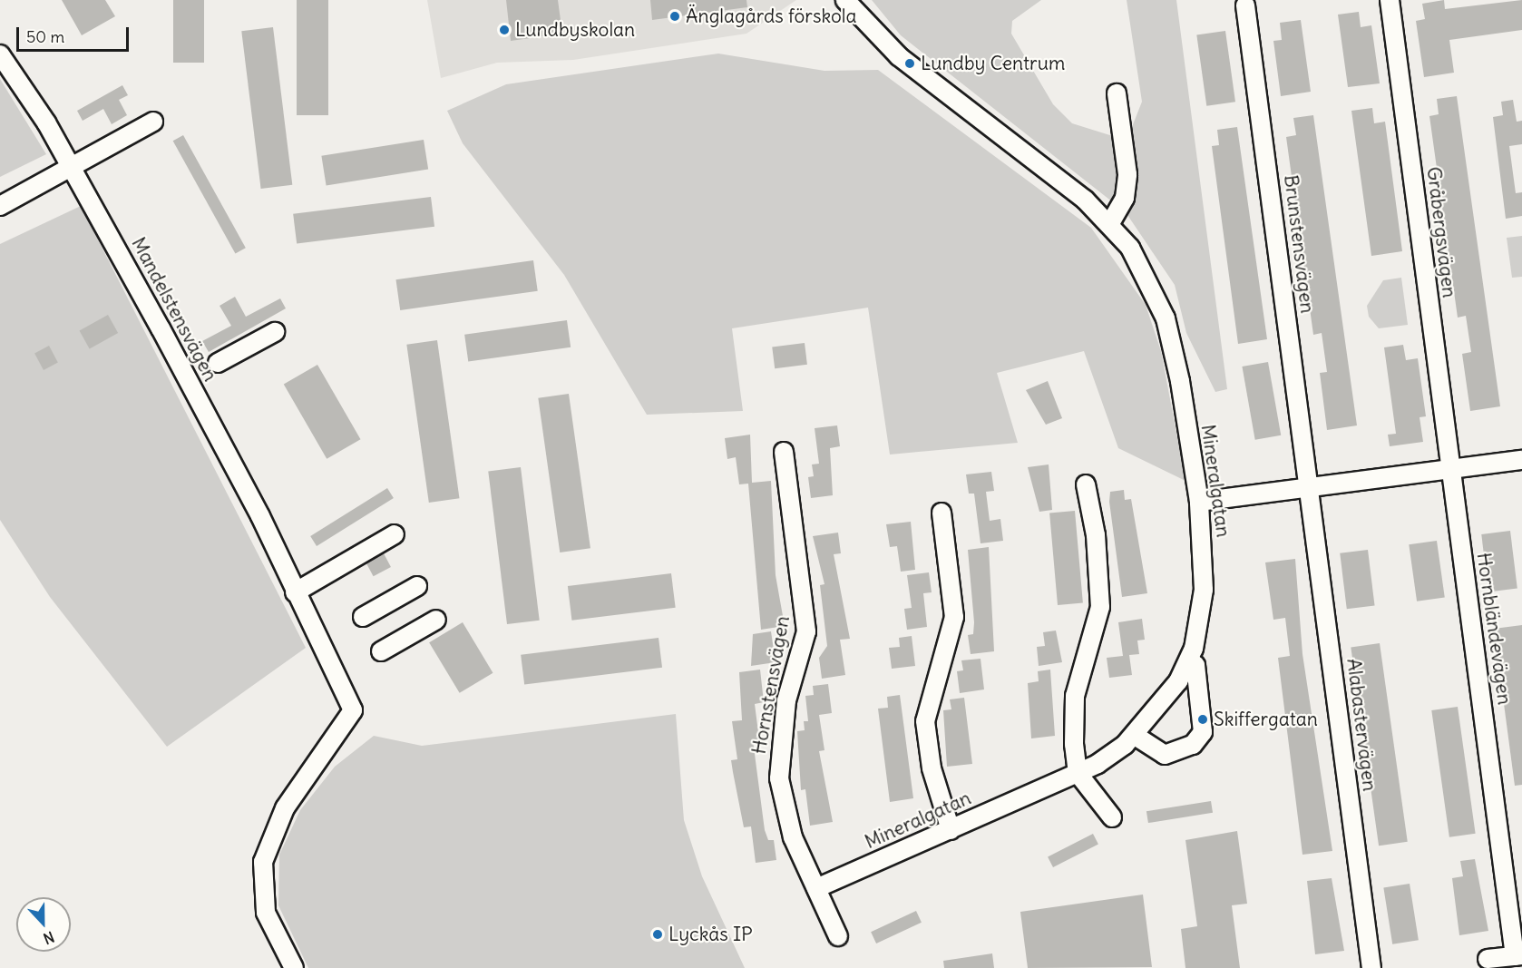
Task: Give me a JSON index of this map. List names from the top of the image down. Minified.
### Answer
{"streets":{"street":["Gråbergsvägen","Brunstensvägen","Mandelstensvägen","Mineralgatan","Hornbländevägen","Hornstensvägen","Alabastervägen"]},"crossings":[["Gråbergsvägen","Hornbländevägen"],["Brunstensvägen","Alabastervägen"],["Mineralgatan","Hornstensvägen"]],"places":["Änglagårds förskola","Lundbyskolan","Lundby Centrum","Skiffergatan","Lyckås IP"],"scale_bar":"50 m","north":"bottom"}
